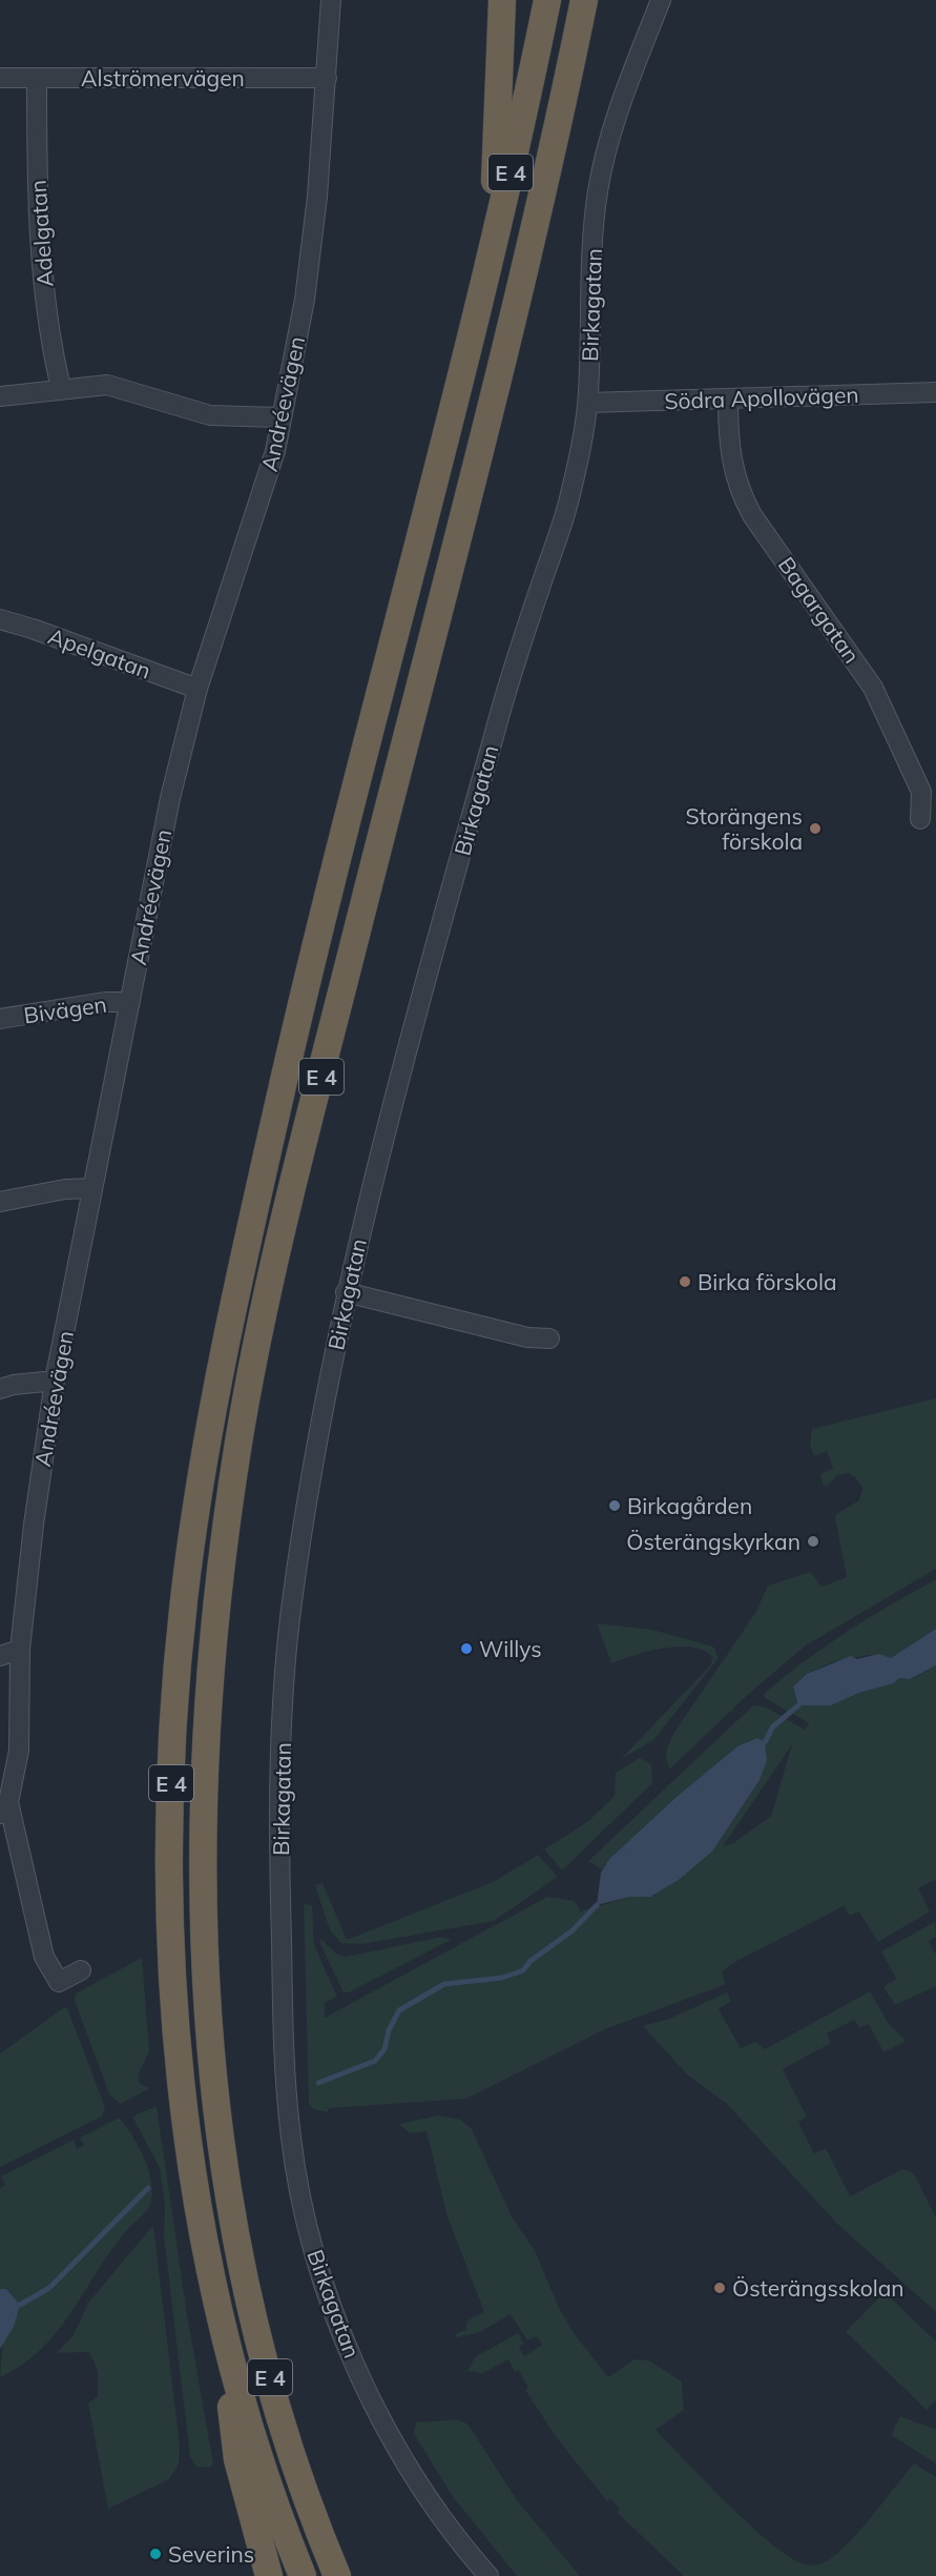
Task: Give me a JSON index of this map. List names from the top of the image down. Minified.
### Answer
{"streets":{"highway":["E 4"],"street":["Alströmervägen","Adelgatan","Birkagatan","Södra Apollovägen","Andréevägen","Bagargatan","Apelgatan","Bivägen"]},"crossings":[["Alströmervägen","Adelgatan"],["Alströmervägen","Andréevägen"],["Birkagatan","Södra Apollovägen"],["Södra Apollovägen","Bagargatan"],["Andréevägen","Apelgatan"],["Andréevägen","Bivägen"]],"places":["Storängens förskola","Birka förskola","Birkagården","Österängskyrkan","Willys","Österängsskolan","Severins"]}
